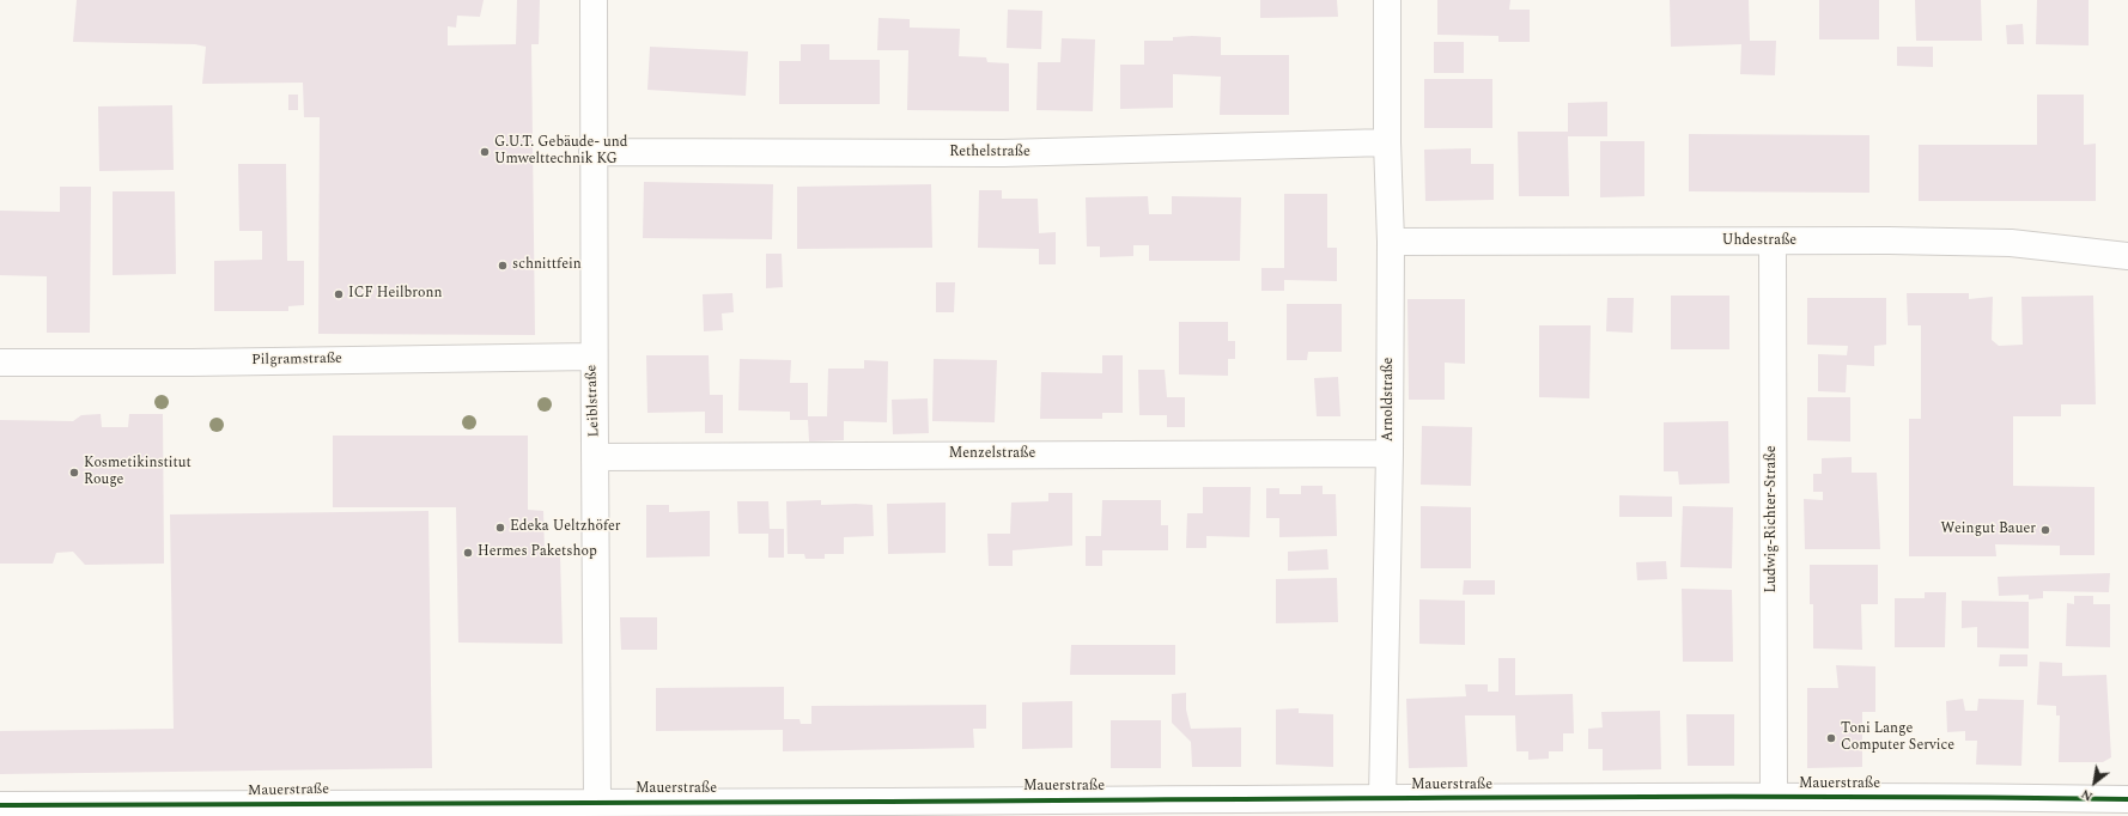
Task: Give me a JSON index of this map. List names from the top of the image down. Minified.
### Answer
{"streets":{"street":["Rethelstraße","Uhdestraße","Pilgramstraße","Arnoldstraße","Leiblstraße","Menzelstraße","Ludwig-Richter-Straße","Mauerstraße"]},"crossings":[["Rethelstraße","Arnoldstraße"],["Rethelstraße","Leiblstraße"],["Uhdestraße","Arnoldstraße"],["Uhdestraße","Ludwig-Richter-Straße"],["Pilgramstraße","Leiblstraße"],["Arnoldstraße","Menzelstraße"],["Arnoldstraße","Mauerstraße"],["Leiblstraße","Menzelstraße"],["Leiblstraße","Mauerstraße"],["Ludwig-Richter-Straße","Mauerstraße"]],"places":["G.U.T. Gebäude- und Umwelttechnik KG","schnittfein","ICF Heilbronn","Kosmetikinstitut Rouge","Edeka Ueltzhöfer","Weingut Bauer","Hermes Paketshop","Toni Lange Computer Service"],"north":"bottom left"}
